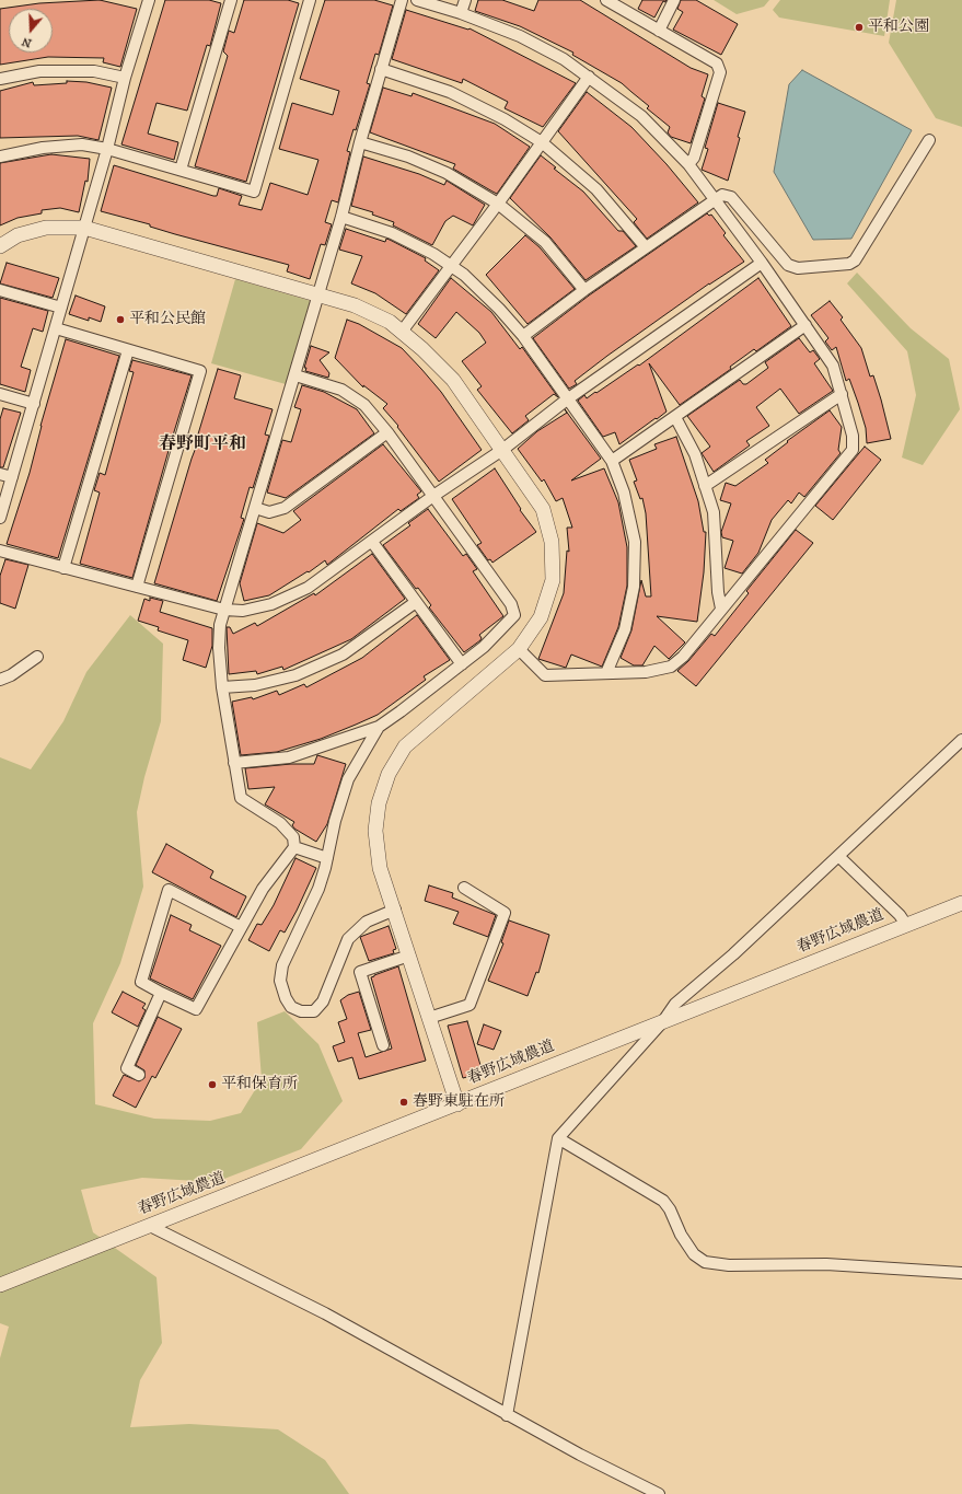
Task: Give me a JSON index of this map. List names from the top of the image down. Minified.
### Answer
{"streets":{"street":["春野広域農道"]},"districts":["春野町平和"],"places":["平和公園","平和公民館","平和保育所","春野東駐在所"],"north":"bottom"}
